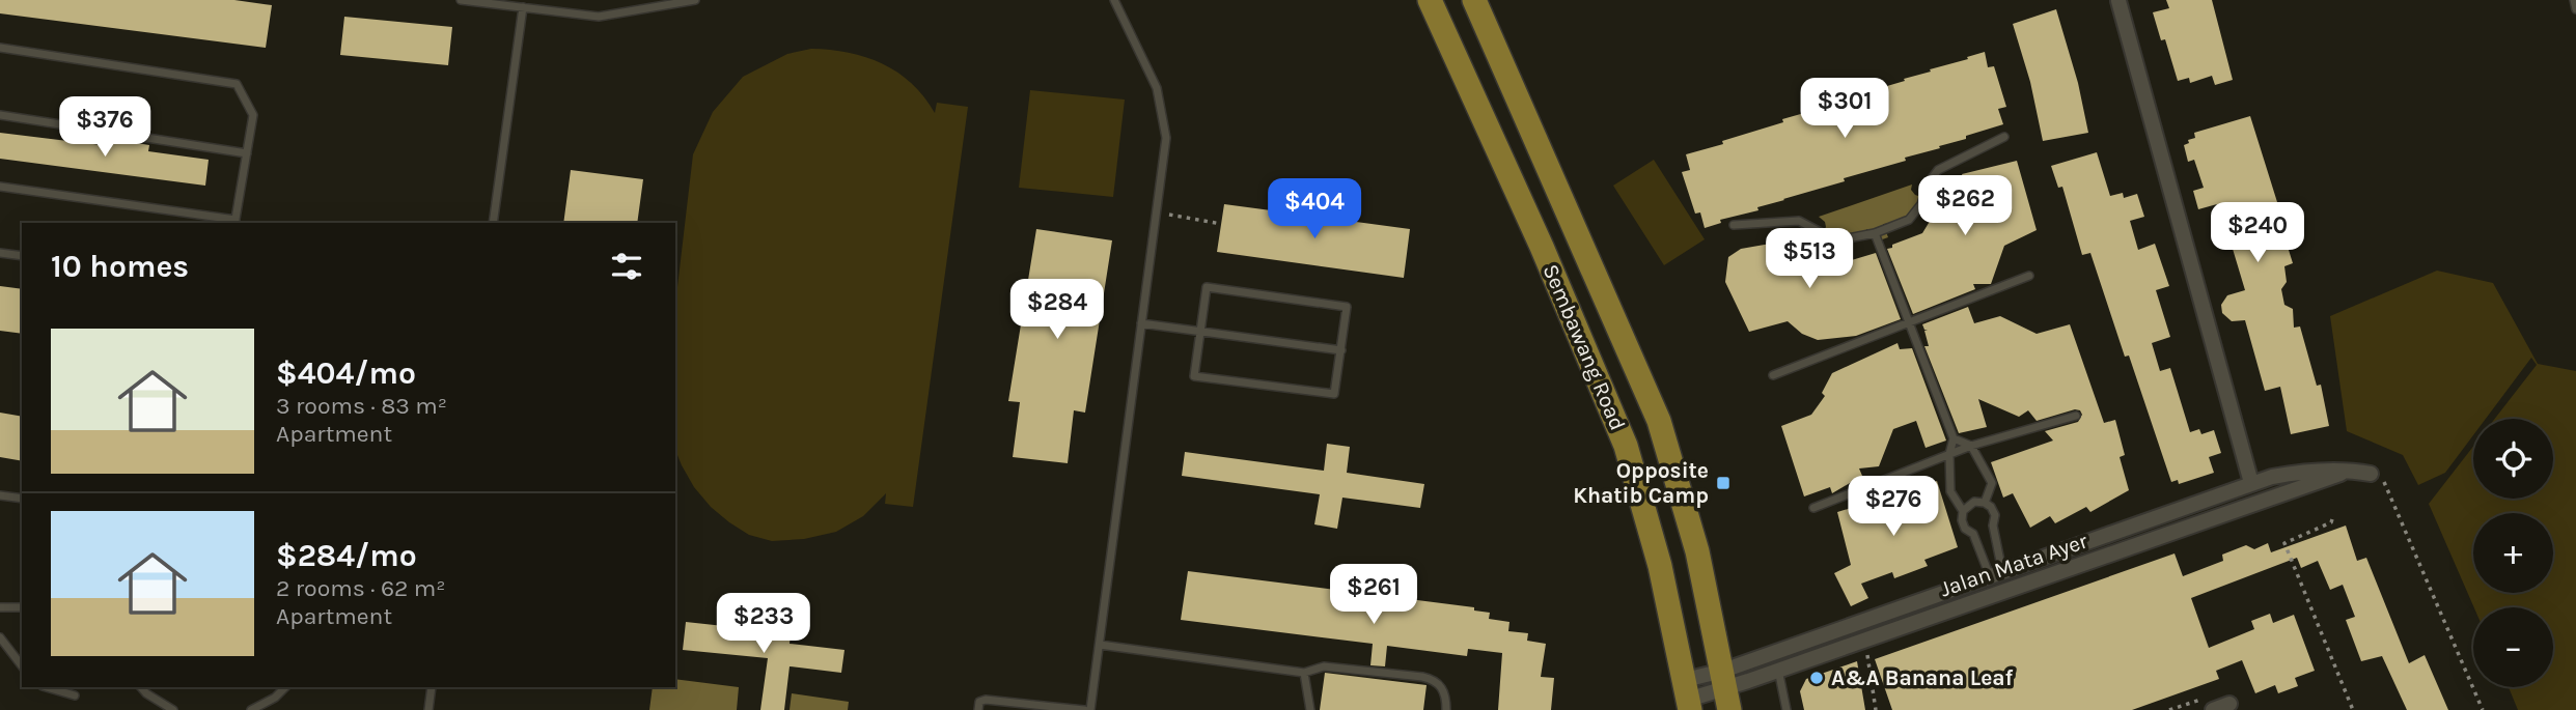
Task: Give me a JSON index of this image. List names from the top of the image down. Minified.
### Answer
{"streets":{"main road":["Sembawang Road"],"street":["Jalan Mata Ayer"]},"crossings":[["Sembawang Road","Jalan Mata Ayer"]],"places":{"transit":["Opposite Khatib Camp"],"other":["A&A Banana Leaf"]},"page":{"price":["$301","$376","$262","$404","$240","$513","$284","$276","$261","$233"],"heading":"10 homes","list":[{"name":"$404/mo","note":"3 rooms · 83 m² · Apartment"},{"name":"$284/mo","note":"2 rooms · 62 m² · Apartment"}],"map_buttons":["+","−"]}}
